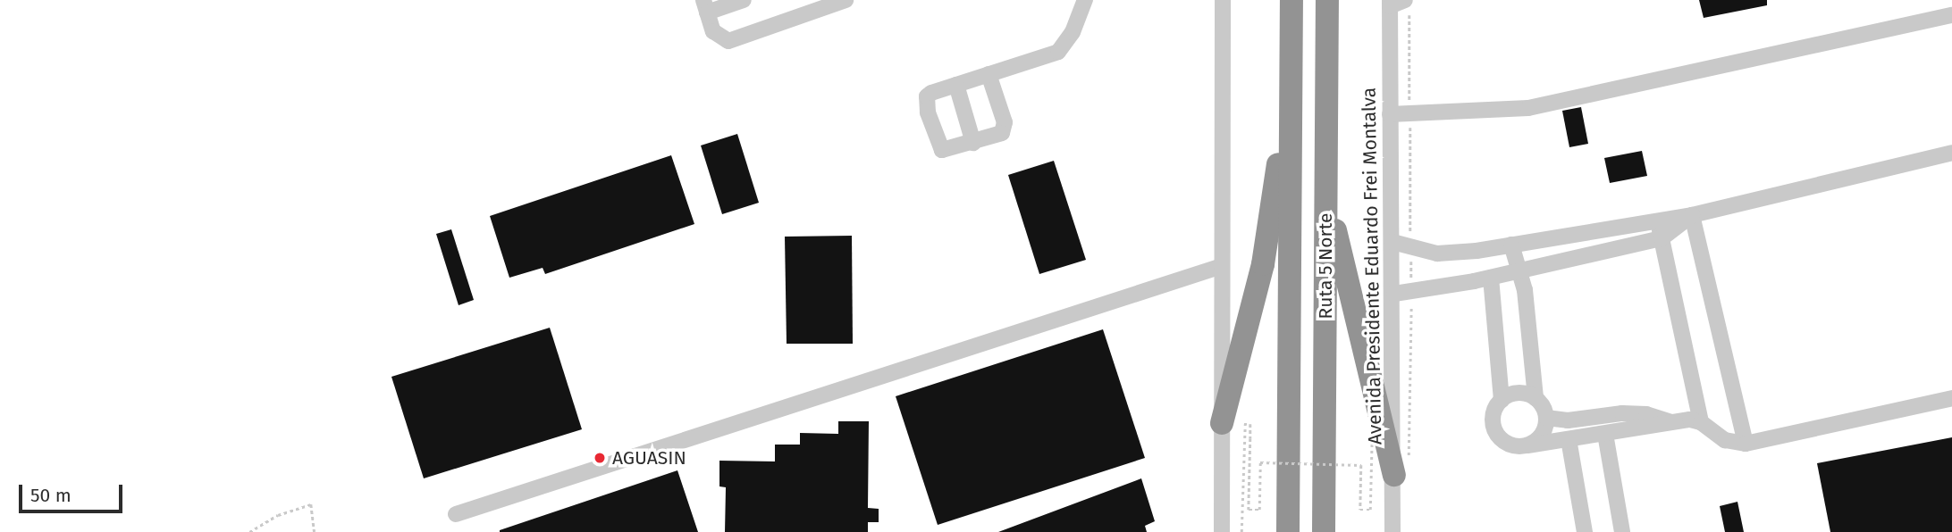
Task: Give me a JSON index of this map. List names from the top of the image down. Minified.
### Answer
{"streets":{"highway":["Ruta 5 Norte"],"street":["Avenida Presidente Eduardo Frei Montalva"]},"places":["AGUASIN"],"scale_bar":"50 m"}
